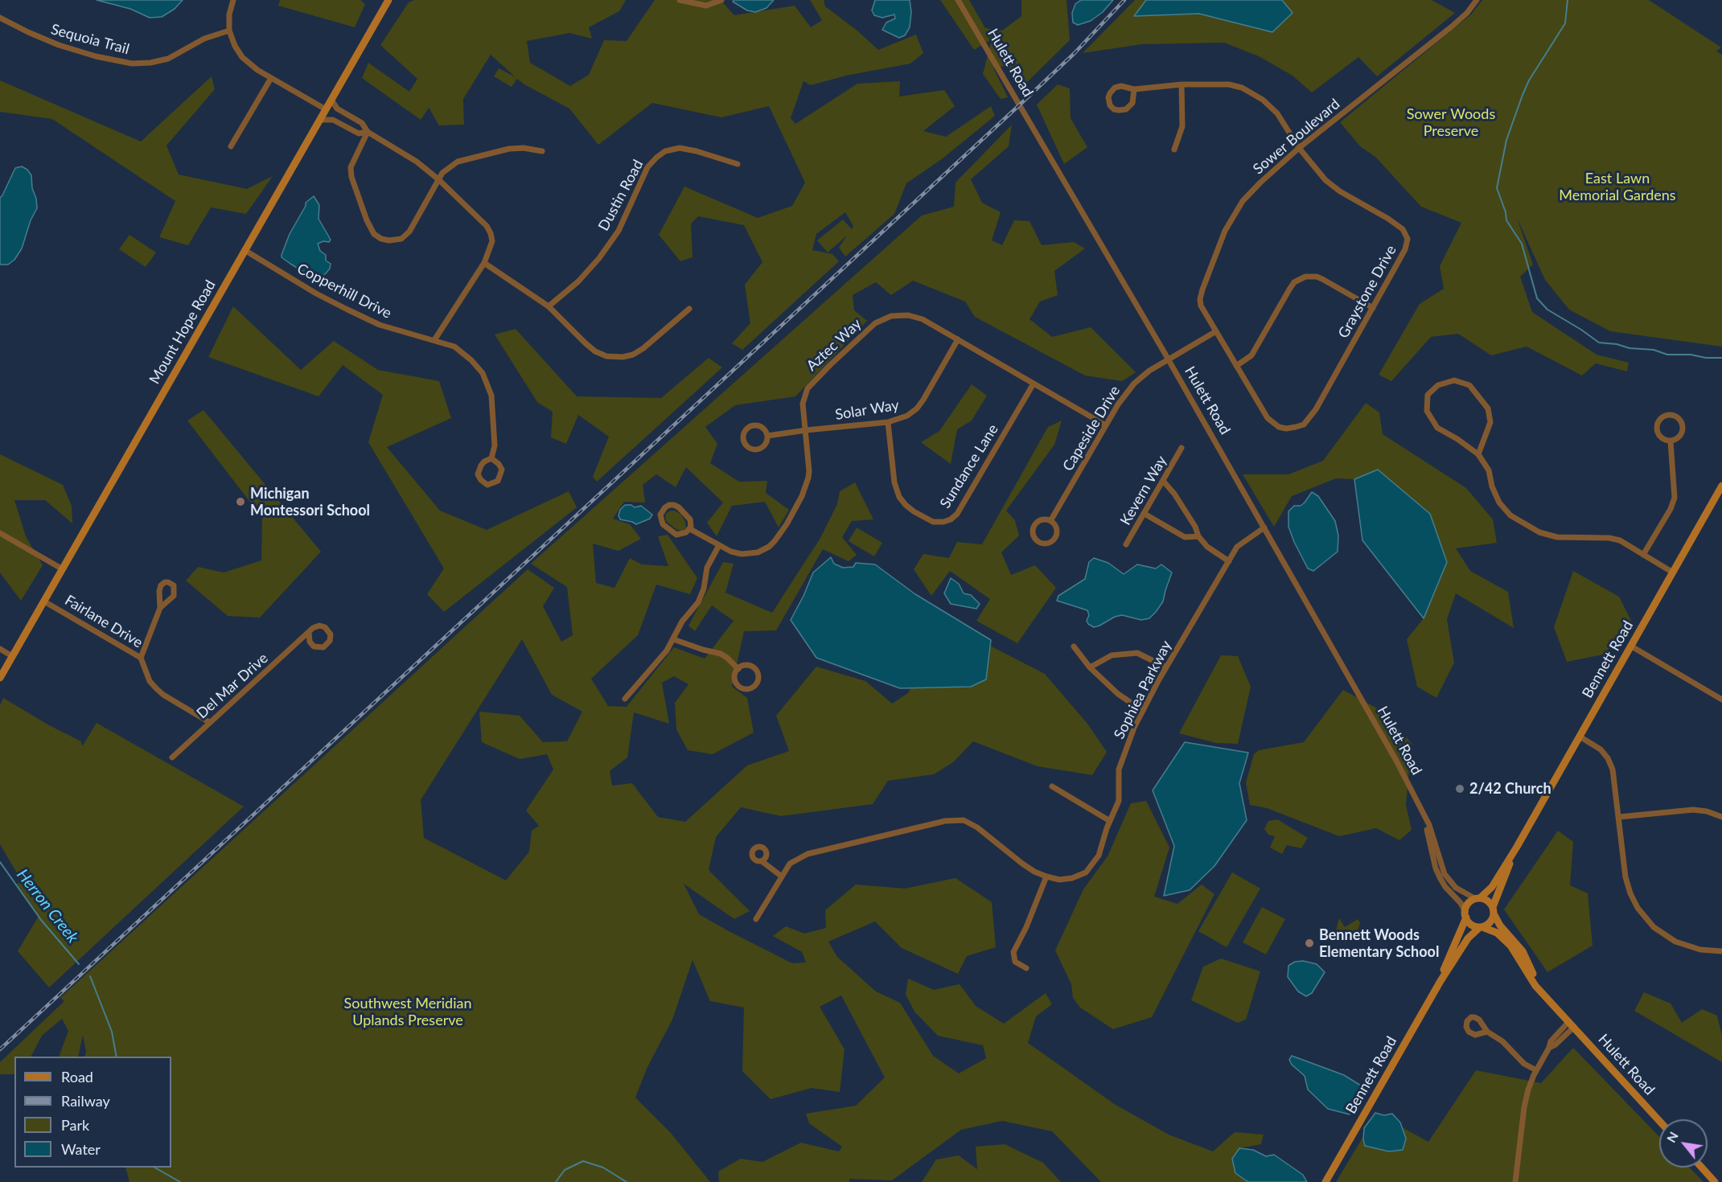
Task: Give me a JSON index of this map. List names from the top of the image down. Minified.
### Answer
{"streets":{"street":["Sequoia Trail","Hulett Road","Sower Boulevard","Dustin Road","Copperhill Drive","Graystone Drive","Mount Hope Road","Aztec Way","Solar Way","Capeside Drive","Sundance Lane","Kevern Way","Fairlane Drive","Bennett Road","Del Mar Drive","Sophiea Parkway"]},"crossings":[["Hulett Road","Capeside Drive"],["Hulett Road","Bennett Road"],["Hulett Road","Sophiea Parkway"],["Sower Boulevard","Graystone Drive"],["Sower Boulevard","Capeside Drive"],["Copperhill Drive","Mount Hope Road"],["Graystone Drive","Capeside Drive"],["Mount Hope Road","Fairlane Drive"],["Aztec Way","Solar Way"],["Aztec Way","Capeside Drive"],["Aztec Way","Sundance Lane"],["Solar Way","Sundance Lane"],["Fairlane Drive","Del Mar Drive"]],"water":["Herron Creek"],"parks":["Sower Woods Preserve","East Lawn Memorial Gardens","Southwest Meridian Uplands Preserve"],"places":["Michigan Montessori School","2/42 Church","Bennett Woods Elementary School"],"legend":["Road","Railway","Park","Water"],"north":"top left"}
